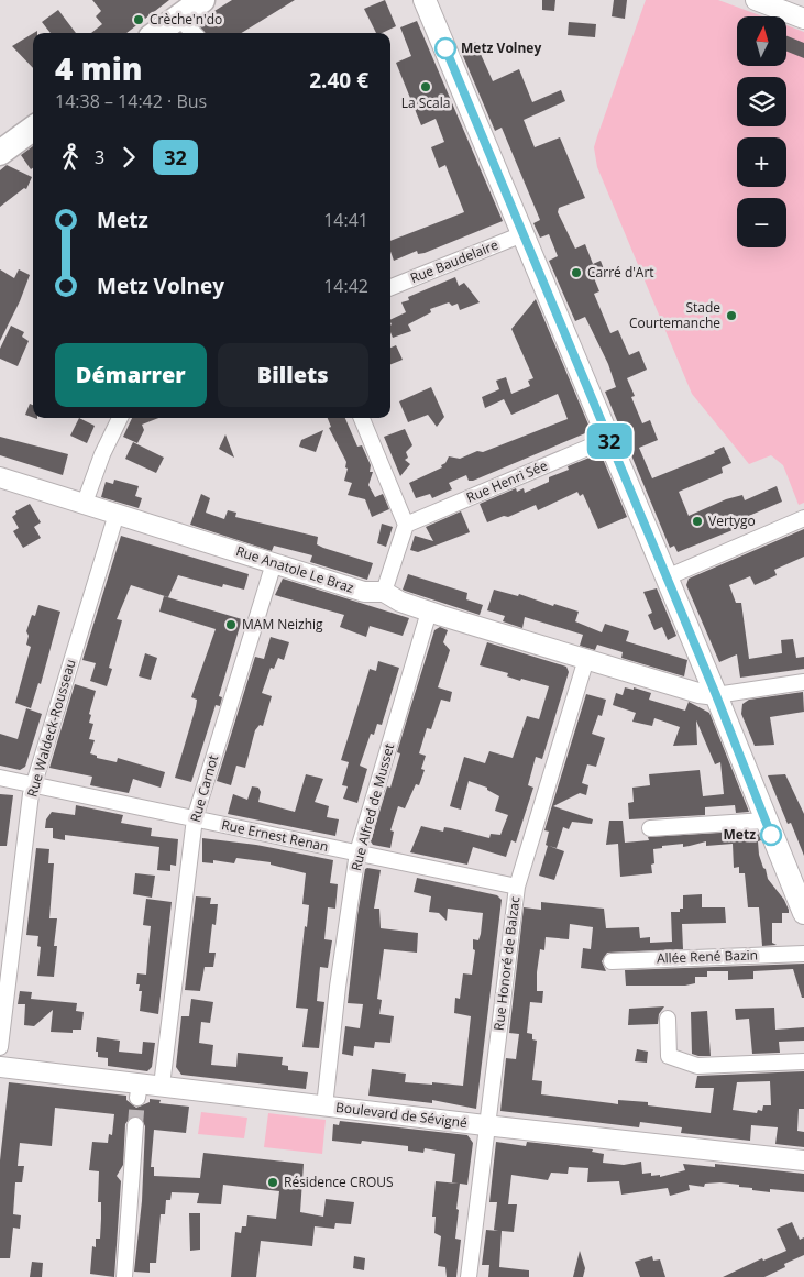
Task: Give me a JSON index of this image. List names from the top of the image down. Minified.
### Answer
{"streets":{"street":["Rue Baudelaire","Rue Henri Sée","Rue Anatole Le Braz","Rue Waldeck-Rousseau","Rue Carnot","Rue Alfred de Musset","Rue Ernest Renan","Allée René Bazin","Rue Honoré de Balzac","Boulevard de Sévigné"]},"crossings":[["Rue Anatole Le Braz","Rue Waldeck-Rousseau"],["Rue Anatole Le Braz","Rue Carnot"],["Rue Anatole Le Braz","Rue Alfred de Musset"],["Rue Anatole Le Braz","Rue Honoré de Balzac"],["Rue Waldeck-Rousseau","Rue Ernest Renan"],["Rue Carnot","Rue Ernest Renan"],["Rue Carnot","Boulevard de Sévigné"],["Rue Alfred de Musset","Rue Ernest Renan"],["Rue Alfred de Musset","Boulevard de Sévigné"],["Rue Ernest Renan","Rue Honoré de Balzac"],["Rue Honoré de Balzac","Boulevard de Sévigné"]],"places":["Crèche'n'do","Metz Volney","La Scala","Carré d'Art","Stade Courtemanche","Vertygo","MAM Neizhig","Metz","Résidence CROUS"],"lines":["bus line 32"],"north":"top","page":{"on_map":"32","map_buttons":["+","−"],"heading":["4 min","14:38 – 14:42 · Bus","2.40 €"],"legs":["3","32"],"list":[{"name":"Metz","value":"14:41"},{"name":"Metz Volney","value":"14:42"}],"buttons":["Démarrer","Billets"]}}
